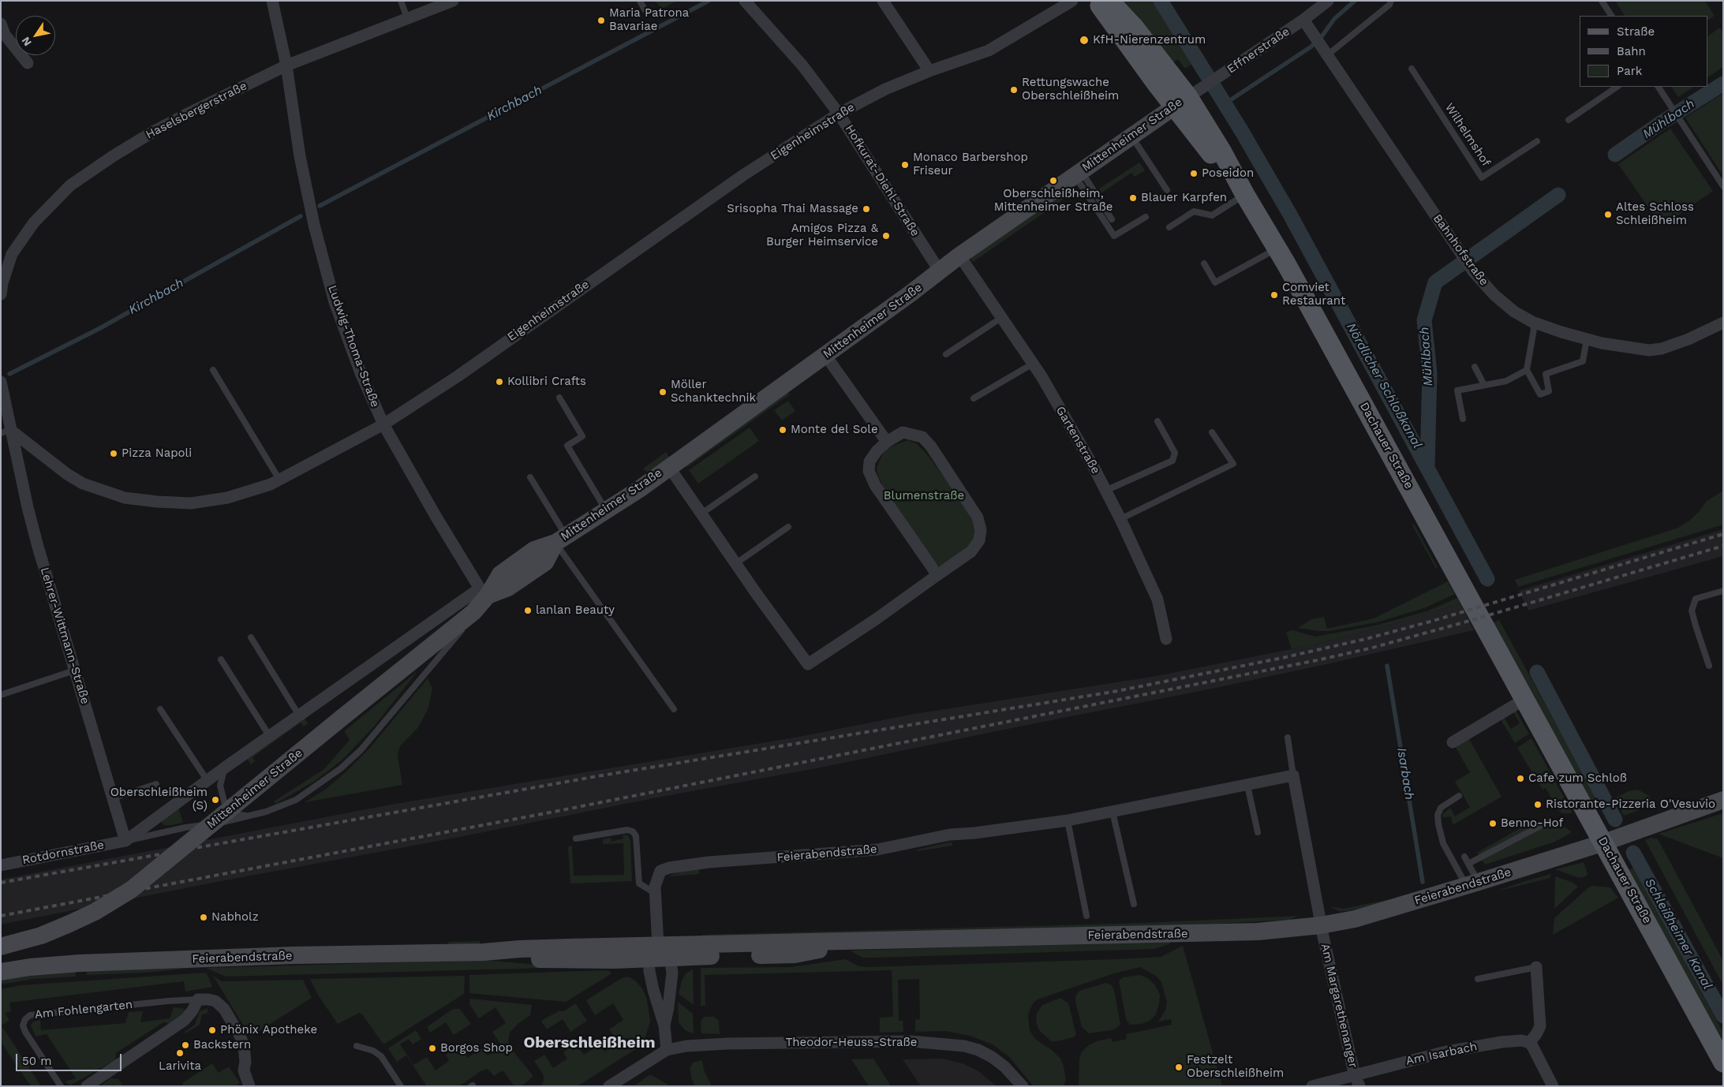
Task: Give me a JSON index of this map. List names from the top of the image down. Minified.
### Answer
{"streets":{"main road":["Mittenheimer Straße","Dachauer Straße","Feierabendstraße"],"street":["Effnerstraße","Haselsbergerstraße","Eigenheimstraße","Hofkurat-Diehl-Straße","Bahnhofstraße","Ludwig-Thoma-Straße","Gartenstraße","Lehrer-Wittmann-Straße","Rotdornstraße","Am Margarethenanger","Am Fohlengarten","Theodor-Heuss-Straße","Am Isarbach"],"lane":["Wilhelmshof"]},"crossings":[["Effnerstraße","Mittenheimer Straße"],["Effnerstraße","Bahnhofstraße"],["Effnerstraße","Dachauer Straße"],["Haselsbergerstraße","Ludwig-Thoma-Straße"],["Eigenheimstraße","Hofkurat-Diehl-Straße"],["Eigenheimstraße","Ludwig-Thoma-Straße"],["Eigenheimstraße","Lehrer-Wittmann-Straße"],["Mittenheimer Straße","Hofkurat-Diehl-Straße"],["Mittenheimer Straße","Ludwig-Thoma-Straße"],["Mittenheimer Straße","Gartenstraße"],["Mittenheimer Straße","Dachauer Straße"],["Mittenheimer Straße","Lehrer-Wittmann-Straße"],["Mittenheimer Straße","Rotdornstraße"],["Dachauer Straße","Feierabendstraße"],["Lehrer-Wittmann-Straße","Rotdornstraße"],["Feierabendstraße","Am Margarethenanger"],["Am Margarethenanger","Am Isarbach"]],"districts":["Oberschleißheim"],"water":["Kirchbach","Mühlbach","Nördlicher Schloßkanal","Isarbach","Schleißheimer Kanal"],"parks":["Blumenstraße"],"places":["Maria Patrona Bavariae","KfH-Nierenzentrum","Rettungswache Oberschleißheim","Monaco Barbershop Friseur","Poseidon","Oberschleißheim, Mittenheimer Straße","Blauer Karpfen","Srisopha Thai Massage","Altes Schloss Schleißheim","Amigos Pizza & Burger Heimservice","Comviet Restaurant","Kollibri Crafts","Möller Schanktechnik","Monte del Sole","Pizza Napoli","lanlan Beauty","Cafe zum Schloß","Oberschleißheim (S)","Ristorante-Pizzeria O'Vesuvio","Benno-Hof","Nabholz","Phönix Apotheke","Backstern","Borgos Shop","Larivita","Festzelt Oberschleißheim"],"legend":["Straße","Bahn","Park"],"scale_bar":"50 m","north":"bottom left"}
